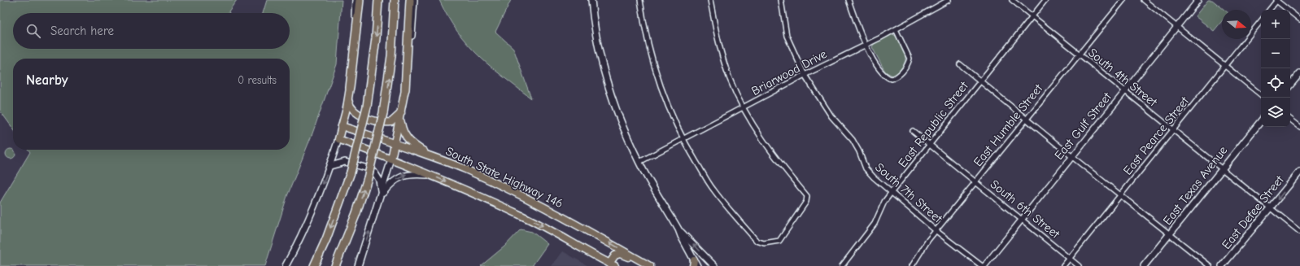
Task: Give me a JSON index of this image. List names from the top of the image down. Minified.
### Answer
{"streets":{"main road":["South State Highway 146","East Texas Avenue","East Defee Street"],"street":["Briarwood Drive","South 4th Street","East Republic Street","East Humble Street","East Gulf Street","East Pearce Street","South 7th Street","South 6th Street"]},"crossings":[["Briarwood Drive","South 7th Street"],["South 4th Street","East Republic Street"],["South 4th Street","East Humble Street"],["South 4th Street","East Gulf Street"],["South 4th Street","East Pearce Street"],["South 4th Street","East Texas Avenue"],["South 4th Street","East Defee Street"],["East Republic Street","South 7th Street"],["East Republic Street","South 6th Street"],["East Humble Street","South 7th Street"],["East Humble Street","South 6th Street"],["East Gulf Street","South 7th Street"],["East Gulf Street","South 6th Street"],["East Pearce Street","South 6th Street"]],"one_way":["East Defee Street"],"north":"right","page":{"map_buttons":["+","−"],"search":"Search here","heading":["Nearby","0 results"]}}
